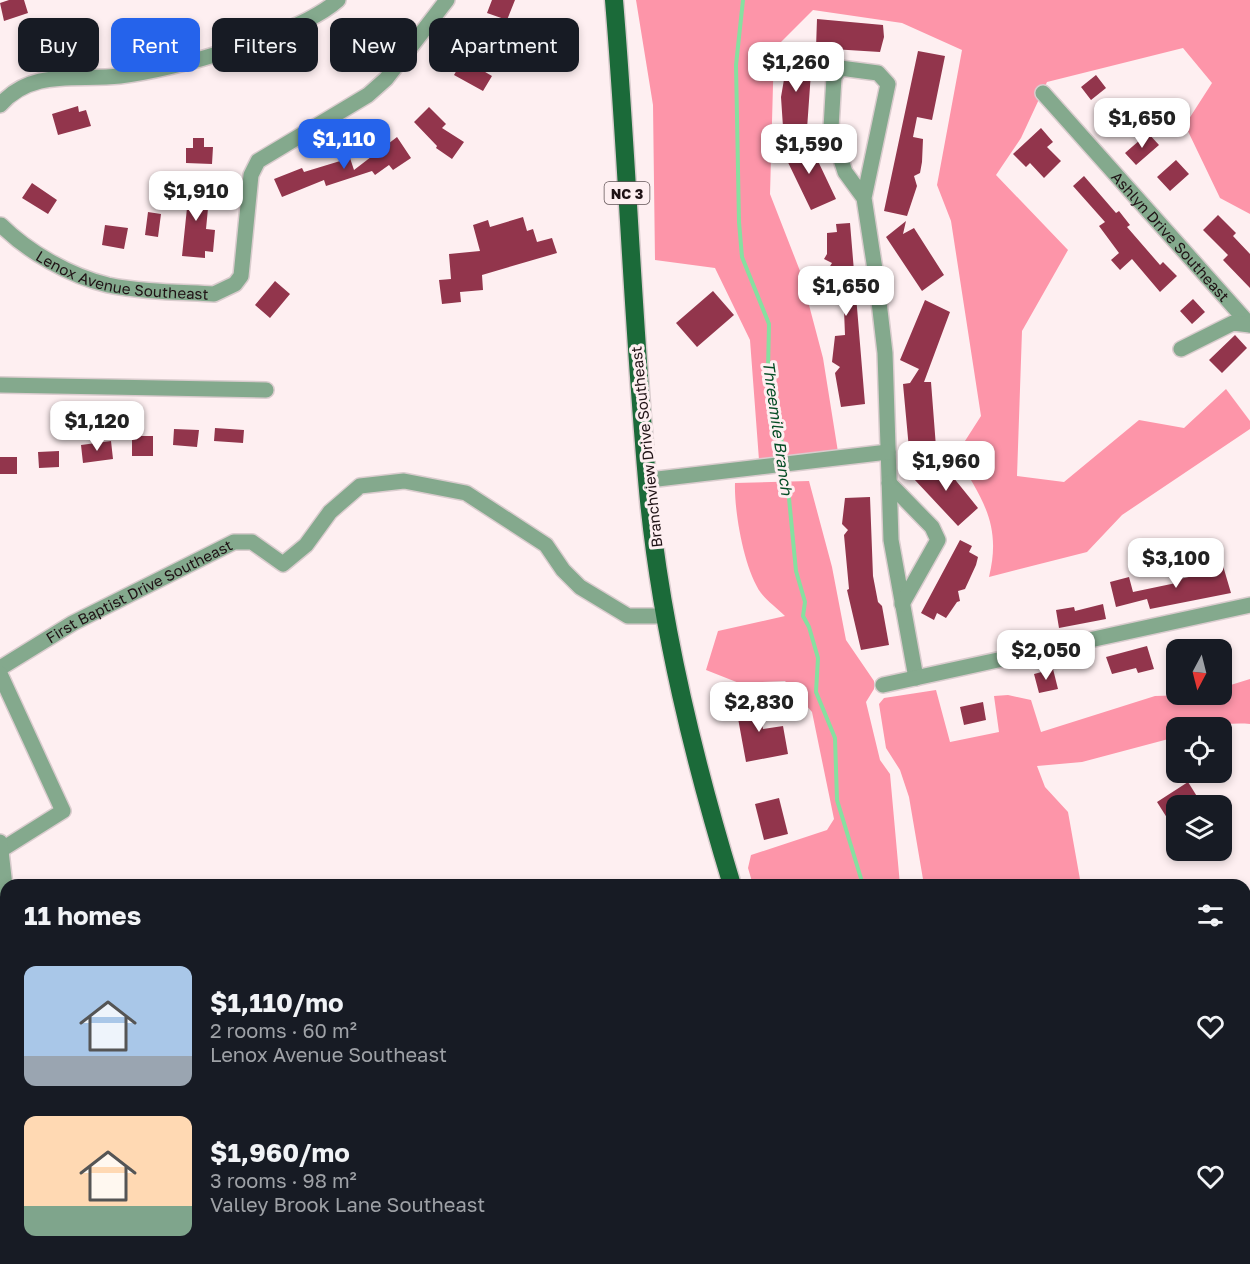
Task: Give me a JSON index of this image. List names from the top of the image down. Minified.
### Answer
{"streets":{"main road":["NC 3","Branchview Drive Southeast"],"street":["Ashlyn Drive Southeast","Lenox Avenue Southeast","First Baptist Drive Southeast"]},"crossings":[["Branchview Drive Southeast","First Baptist Drive Southeast"]],"water":["Threemile Branch"],"north":"bottom","page":{"chip":["Buy","Rent","Filters","New","Apartment"],"price":["$1,260","$1,650","$1,110","$1,590","$1,910","$1,650","$1,120","$1,960","$3,100","$2,050","$2,830"],"heading":"11 homes","list":[{"name":"$1,110/mo","note":"2 rooms · 60 m² · Lenox Avenue Southeast"},{"name":"$1,960/mo","note":"3 rooms · 98 m² · Valley Brook Lane Southeast"}]}}
